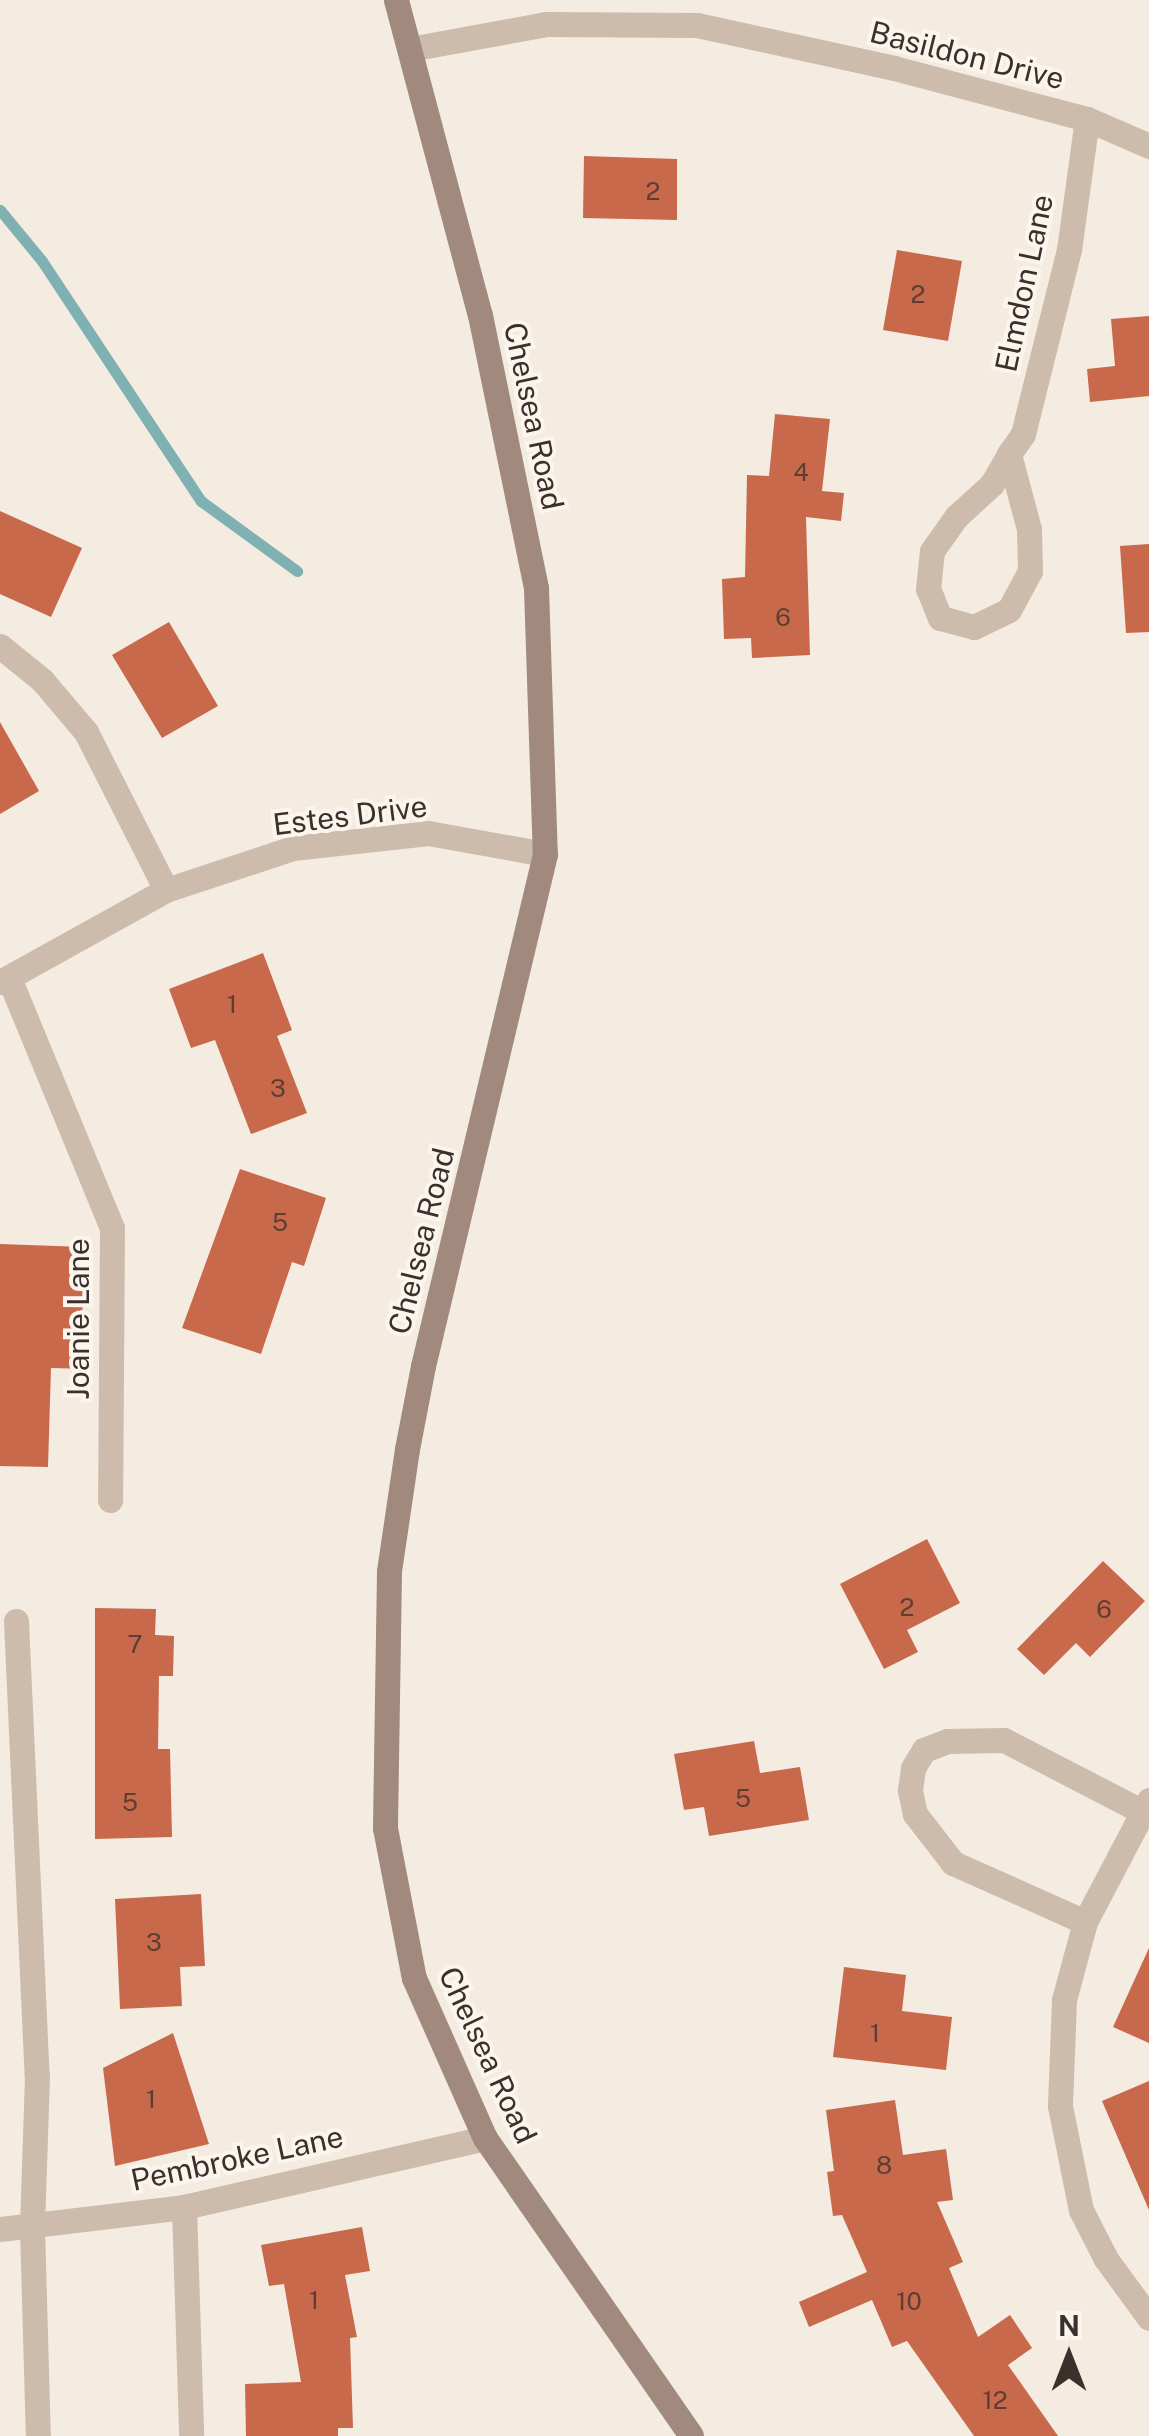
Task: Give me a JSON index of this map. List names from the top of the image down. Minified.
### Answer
{"streets":{"street":["Basildon Drive","Elmdon Lane","Chelsea Road","Estes Drive","Joanie Lane","Pembroke Lane"]},"crossings":[["Basildon Drive","Elmdon Lane"],["Basildon Drive","Chelsea Road"],["Chelsea Road","Estes Drive"],["Chelsea Road","Pembroke Lane"],["Estes Drive","Joanie Lane"]],"house_numbers":["2","2","4","6","1","3","5","2","6","7","5","5","3","1","1","8","1","10","12"],"north":"top"}
